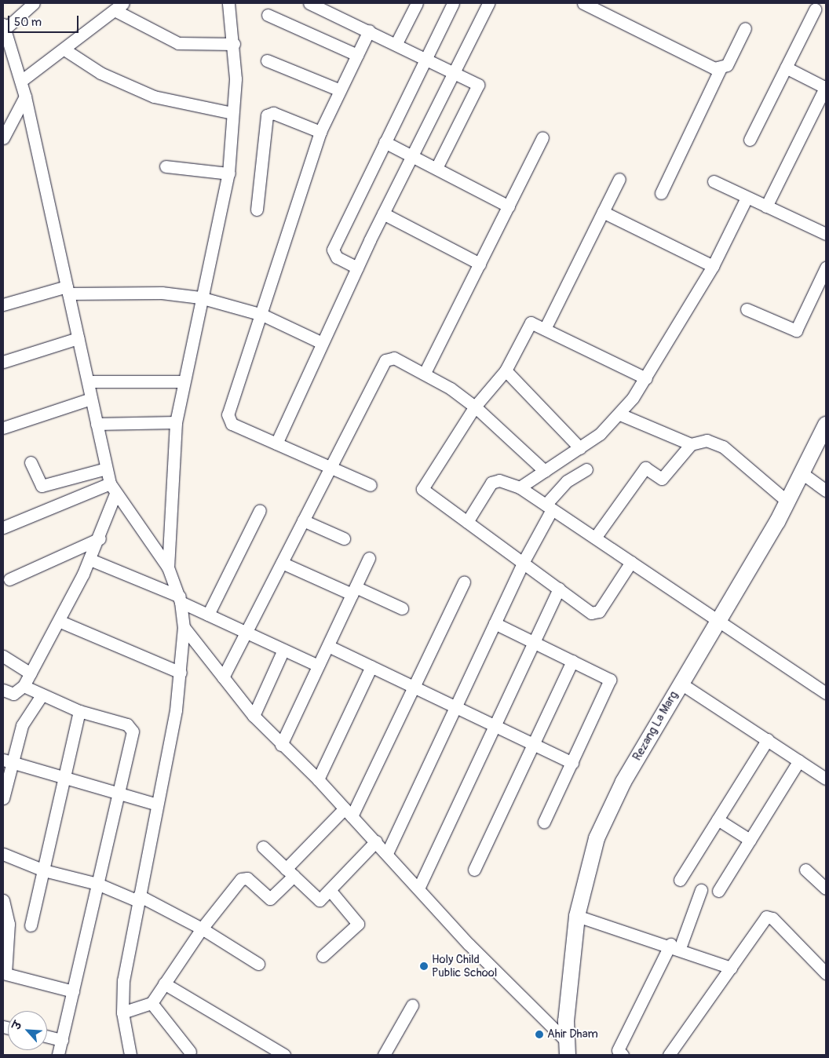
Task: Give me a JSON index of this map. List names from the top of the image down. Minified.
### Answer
{"streets":{"main road":["Rezang La Marg"]},"places":["Holy Child Public School","Ahir Dham"],"scale_bar":"50 m","north":"top left"}
